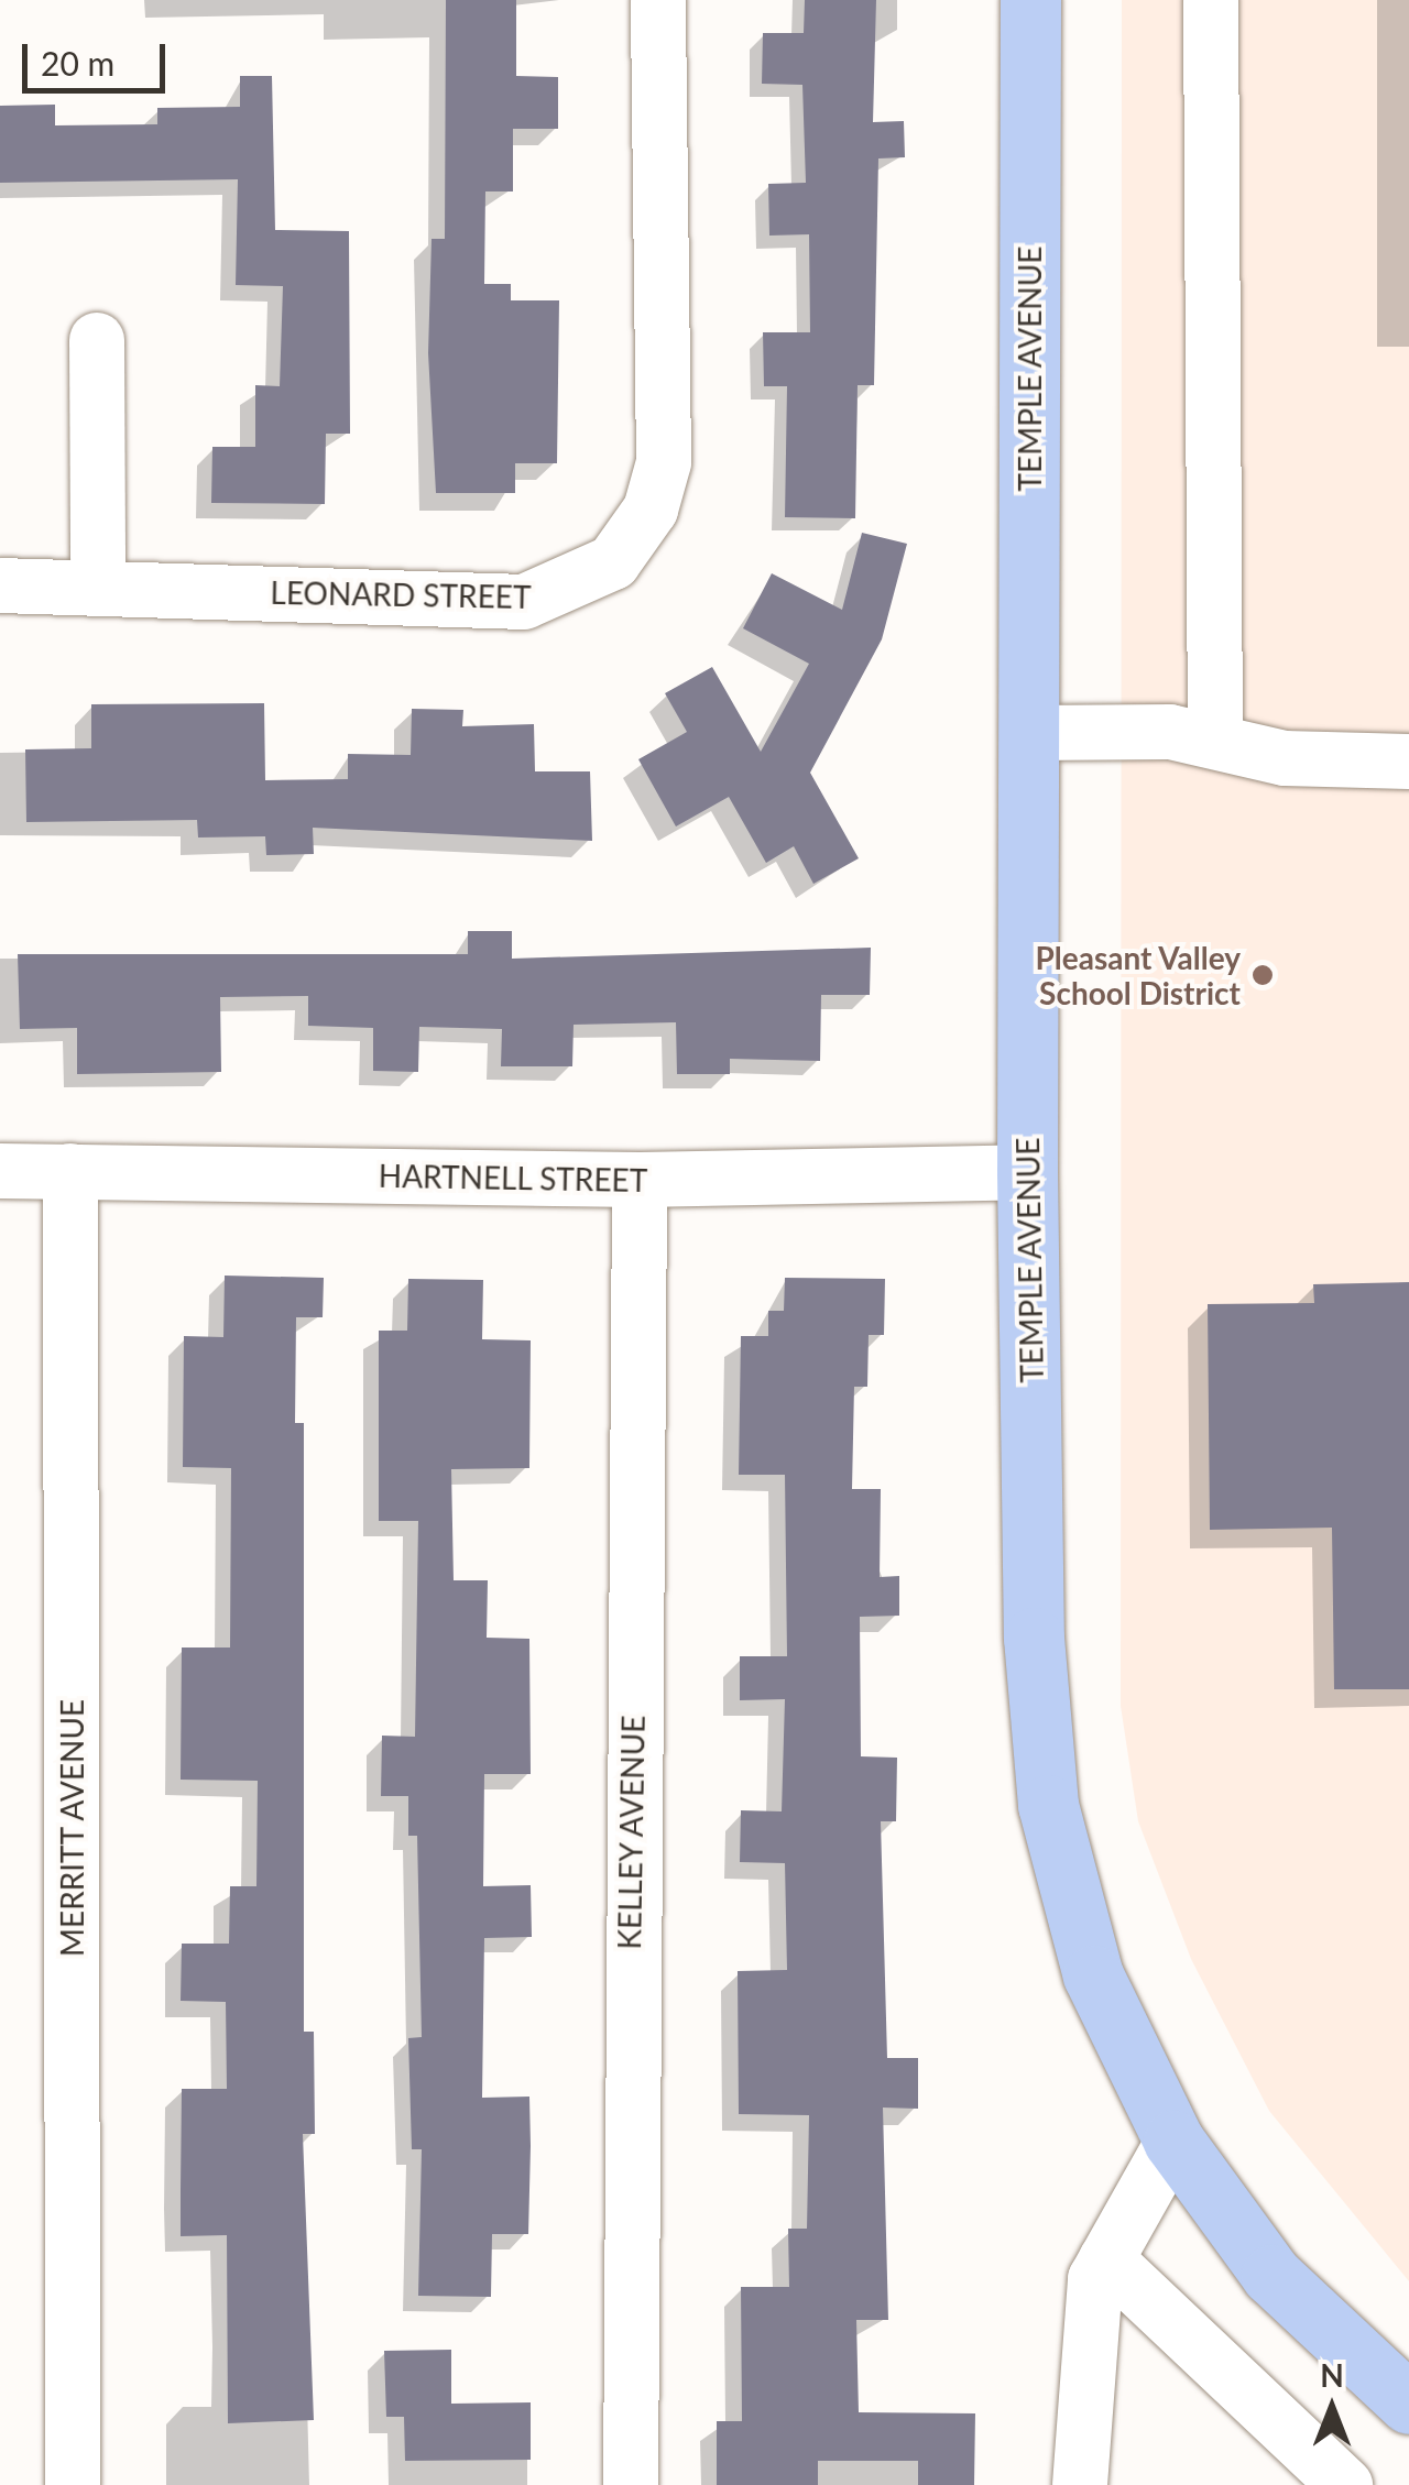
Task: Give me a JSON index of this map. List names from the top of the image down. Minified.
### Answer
{"streets":{"main road":["TEMPLE AVENUE"],"street":["LEONARD STREET","HARTNELL STREET","MERRITT AVENUE","KELLEY AVENUE"]},"crossings":[["TEMPLE AVENUE","HARTNELL STREET"],["HARTNELL STREET","MERRITT AVENUE"],["HARTNELL STREET","KELLEY AVENUE"]],"places":["Pleasant Valley School District"],"scale_bar":"20 m","north":"top"}
